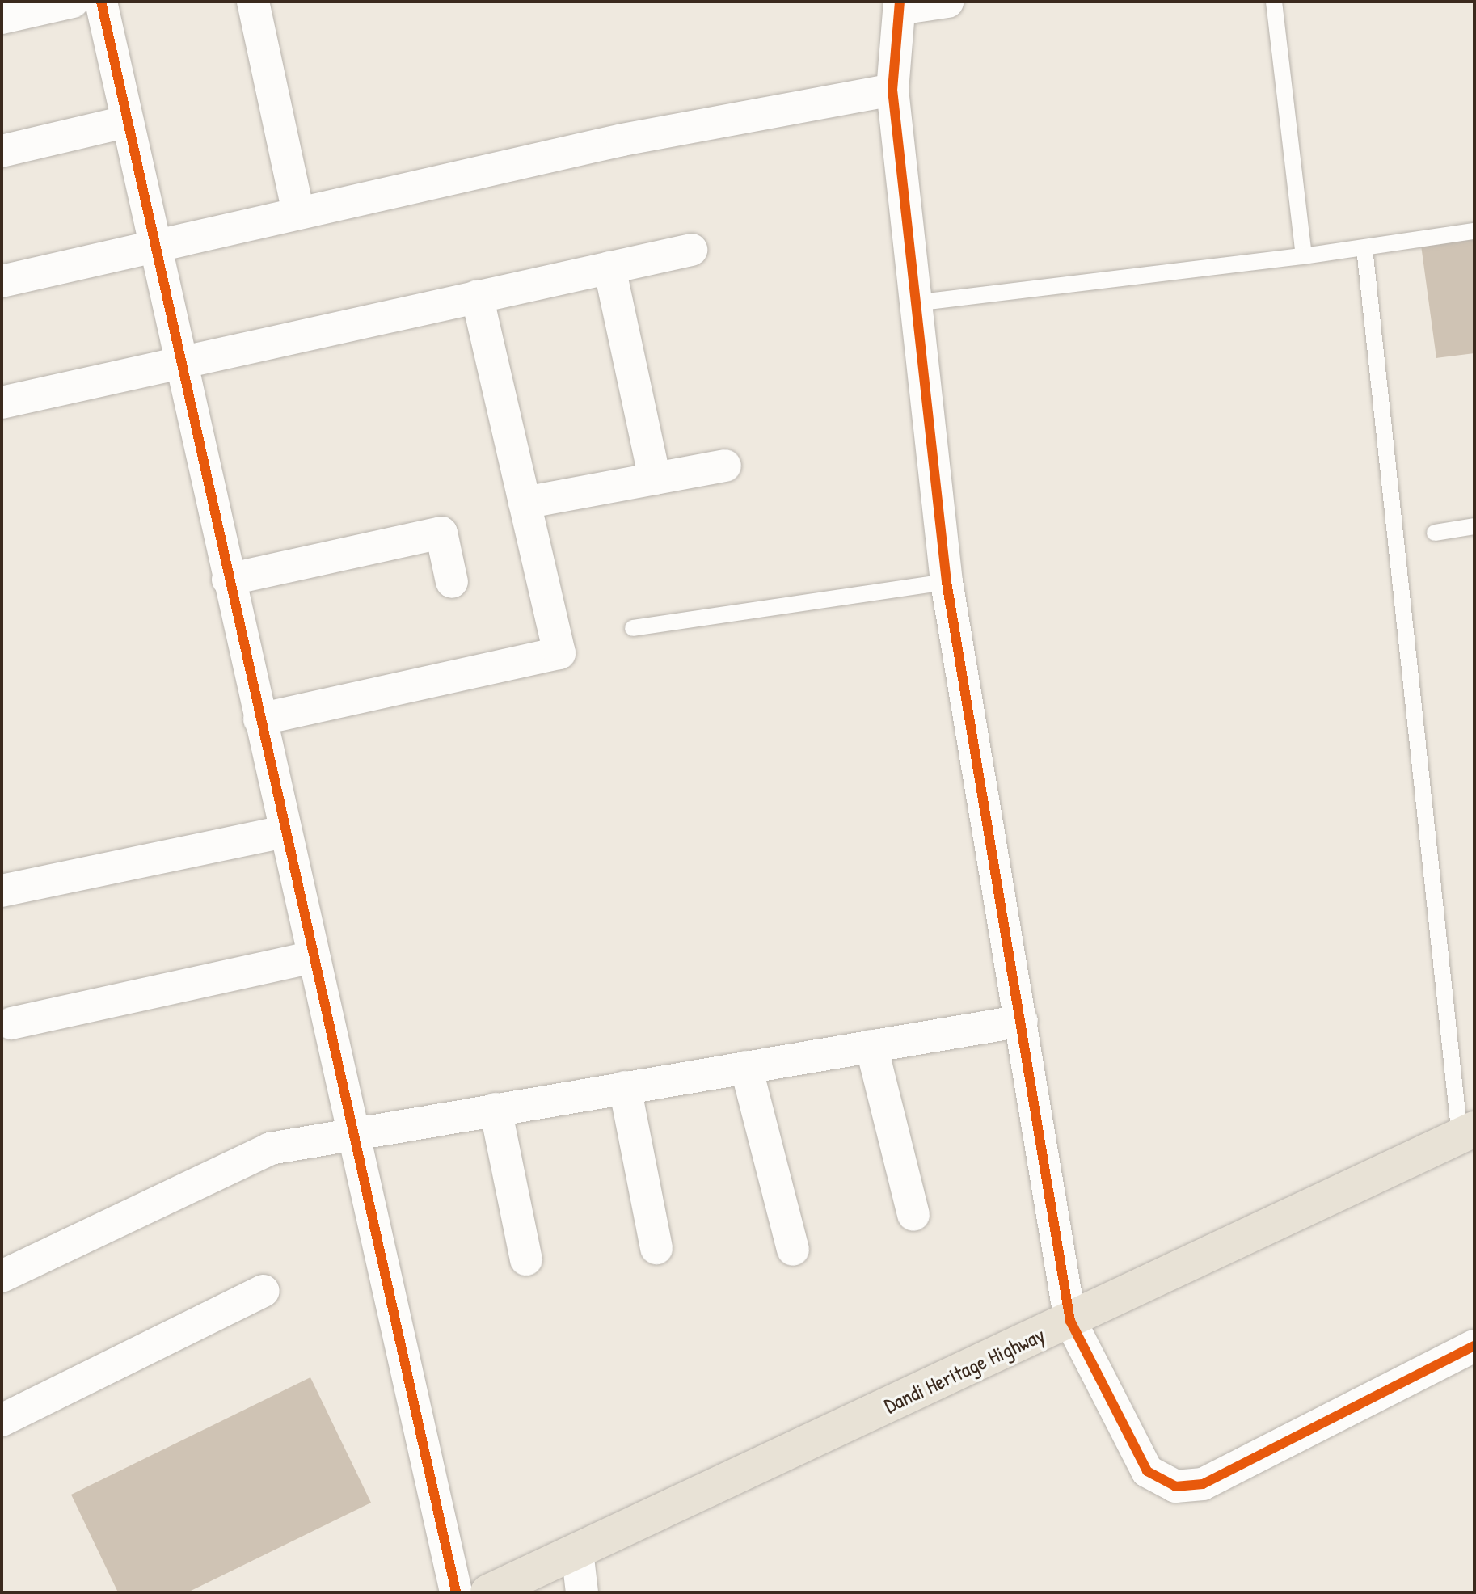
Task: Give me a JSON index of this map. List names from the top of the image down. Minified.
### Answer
{"streets":{"highway":["Dandi Heritage Highway"]}}
